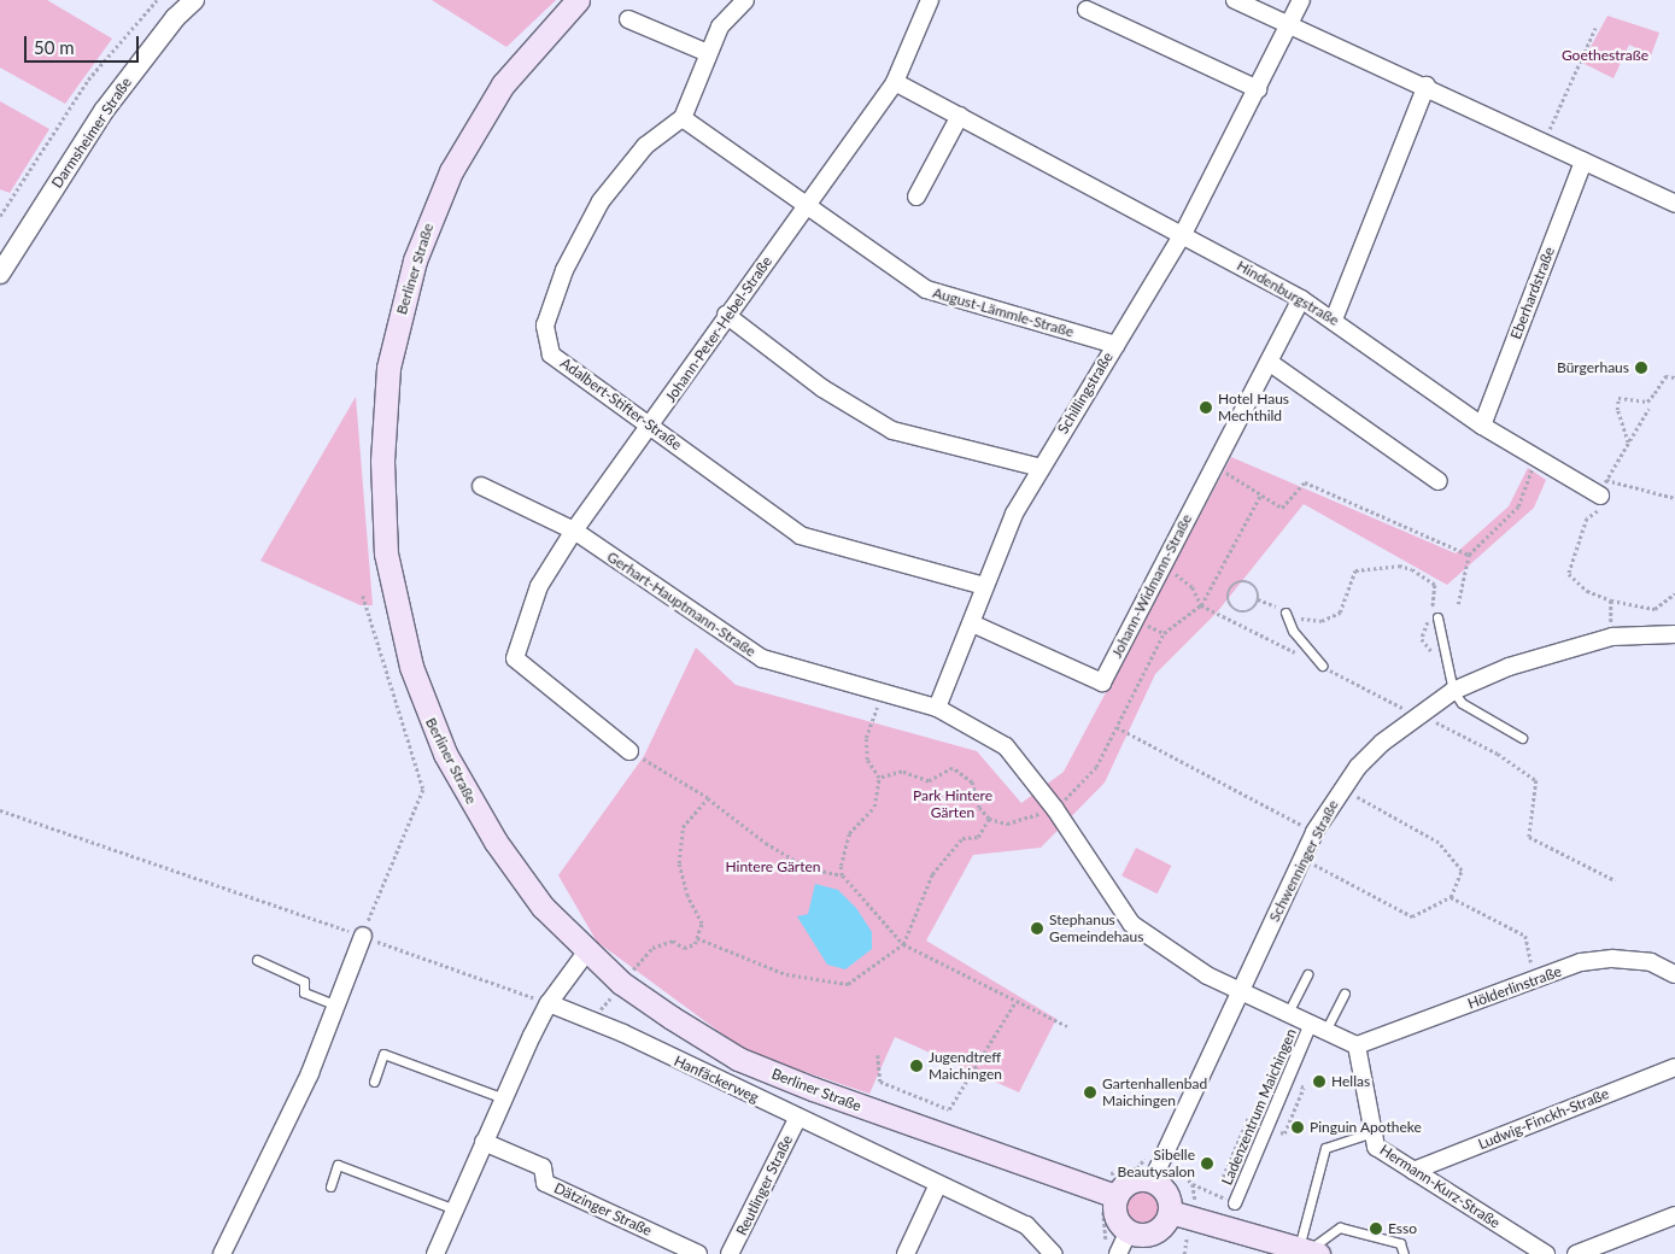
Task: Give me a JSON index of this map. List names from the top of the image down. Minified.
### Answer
{"streets":{"main road":["Berliner Straße"],"street":["Darmsheimer Straße","Hindenburgstraße","Eberhardstraße","August-Lämmle-Straße","Johann-Peter-Hebel-Straße","Schillingstraße","Adalbert-Stifter-Straße","Johann-Widmann-Straße","Gerhart-Hauptmann-Straße","Schwenninger Straße","Hölderlinstraße","Hanfäckerweg","Ladenzentrum Maichingen","Ludwig-Finckh-Straße","Reutlinger Straße","Hermann-Kurz-Straße","Dätzinger Straße"]},"crossings":[["Berliner Straße","Schwenninger Straße"],["Hindenburgstraße","Eberhardstraße"],["Hindenburgstraße","Johann-Peter-Hebel-Straße"],["Hindenburgstraße","Schillingstraße"],["Hindenburgstraße","Johann-Widmann-Straße"],["August-Lämmle-Straße","Johann-Peter-Hebel-Straße"],["August-Lämmle-Straße","Schillingstraße"],["Johann-Peter-Hebel-Straße","Adalbert-Stifter-Straße"],["Johann-Peter-Hebel-Straße","Gerhart-Hauptmann-Straße"],["Schillingstraße","Adalbert-Stifter-Straße"],["Schillingstraße","Johann-Widmann-Straße"],["Schillingstraße","Gerhart-Hauptmann-Straße"],["Gerhart-Hauptmann-Straße","Schwenninger Straße"],["Hölderlinstraße","Hermann-Kurz-Straße"],["Hanfäckerweg","Reutlinger Straße"],["Ludwig-Finckh-Straße","Hermann-Kurz-Straße"]],"parks":["Goethestraße","Park Hintere Gärten","Hintere Gärten"],"places":["Bürgerhaus","Hotel Haus Mechthild","Stephanus Gemeindehaus","Jugendtreff Maichingen","Hellas","Gartenhallenbad Maichingen","Pinguin Apotheke","Sibelle Beautysalon","Esso"],"scale_bar":"50 m"}
